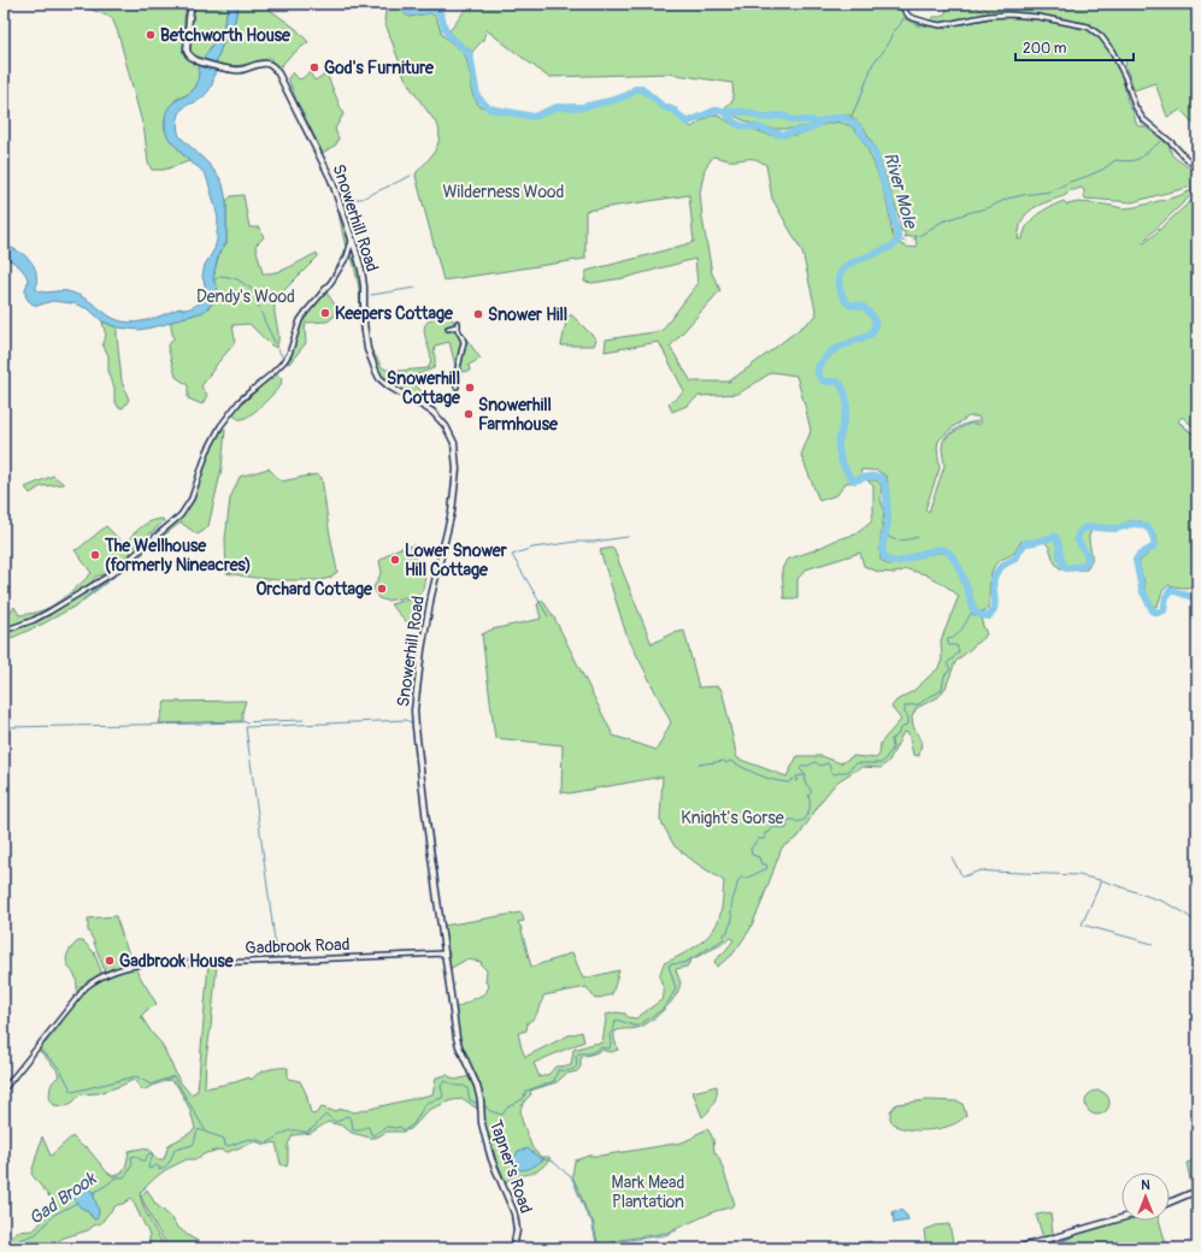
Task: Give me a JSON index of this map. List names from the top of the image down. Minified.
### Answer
{"streets":{"street":["Snowerhill Road","Gadbrook Road","Tapner's Road"]},"crossings":[["Snowerhill Road","Gadbrook Road"],["Snowerhill Road","Tapner's Road"],["Gadbrook Road","Tapner's Road"]],"water":["River Mole","Gad Brook"],"parks":["Wilderness Wood","Dendy's Wood","Knight's Gorse","Mark Mead Plantation"],"places":["Betchworth House","God's Furniture","Keepers Cottage","Snower Hill","Snowerhill Cottage","Snowerhill Farmhouse","The Wellhouse (formerly Nineacres)","Lower Snower Hill Cottage","Orchard Cottage","Gadbrook House"],"scale_bar":"200 m","north":"top"}
